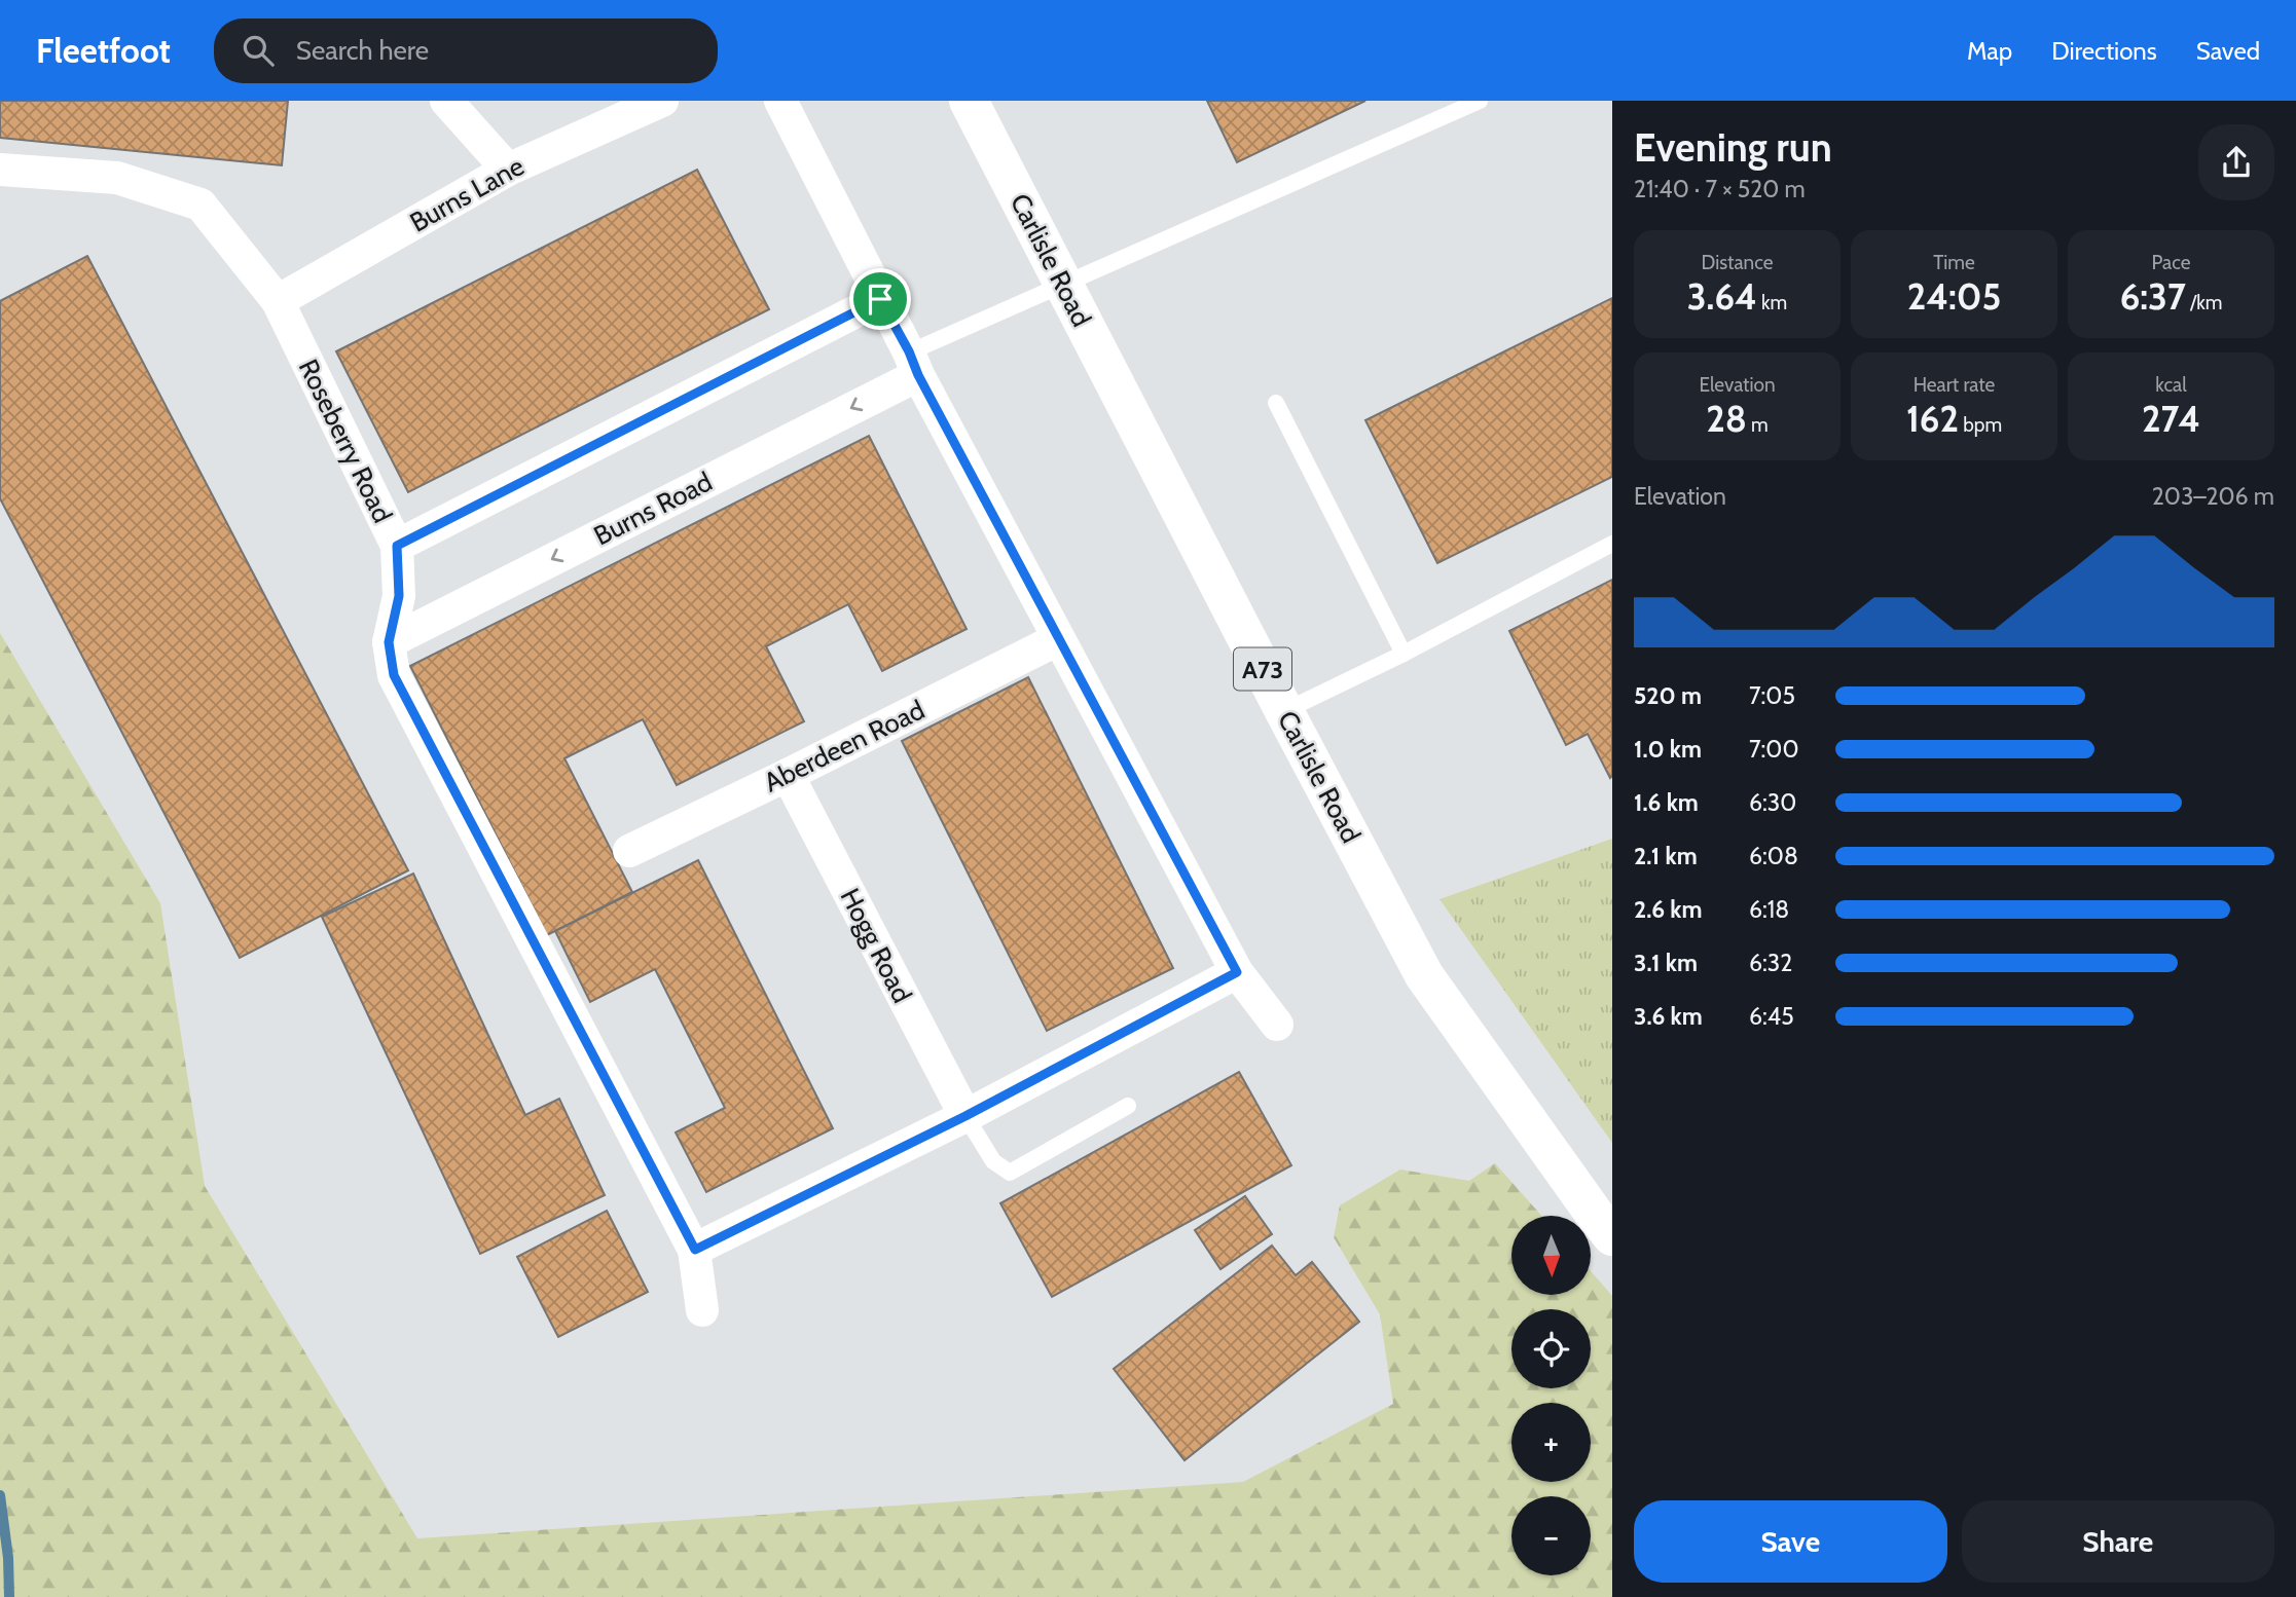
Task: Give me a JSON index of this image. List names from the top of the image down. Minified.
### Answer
{"streets":{"main road":["Carlisle Road","A73"],"street":["Burns Lane","Roseberry Road","Burns Road","Aberdeen Road","Hogg Road"]},"crossings":[["Burns Lane","Roseberry Road"],["Roseberry Road","Burns Road"],["Aberdeen Road","Hogg Road"]],"north":"bottom","page":{"header":"Fleetfoot","search":"Search here","nav":["Map","Directions","Saved"],"heading":["Evening run","21:40 · 7 × 520 m"],"stats":[["Distance","3.64 km"],["Time","24:05"],["Pace","6:37 /km"],["Elevation","28 m"],["Heart rate","162 bpm"],["kcal","274"]],"chart":["Elevation","203–206 m"],"list":[{"name":"520 m","note":"7:05"},{"name":"1.0 km","note":"7:00"},{"name":"1.6 km","note":"6:30"},{"name":"2.1 km","note":"6:08"},{"name":"2.6 km","note":"6:18"},{"name":"3.1 km","note":"6:32"},{"name":"3.6 km","note":"6:45"}],"map_buttons":["+","−"],"buttons":["Save","Share"]}}
